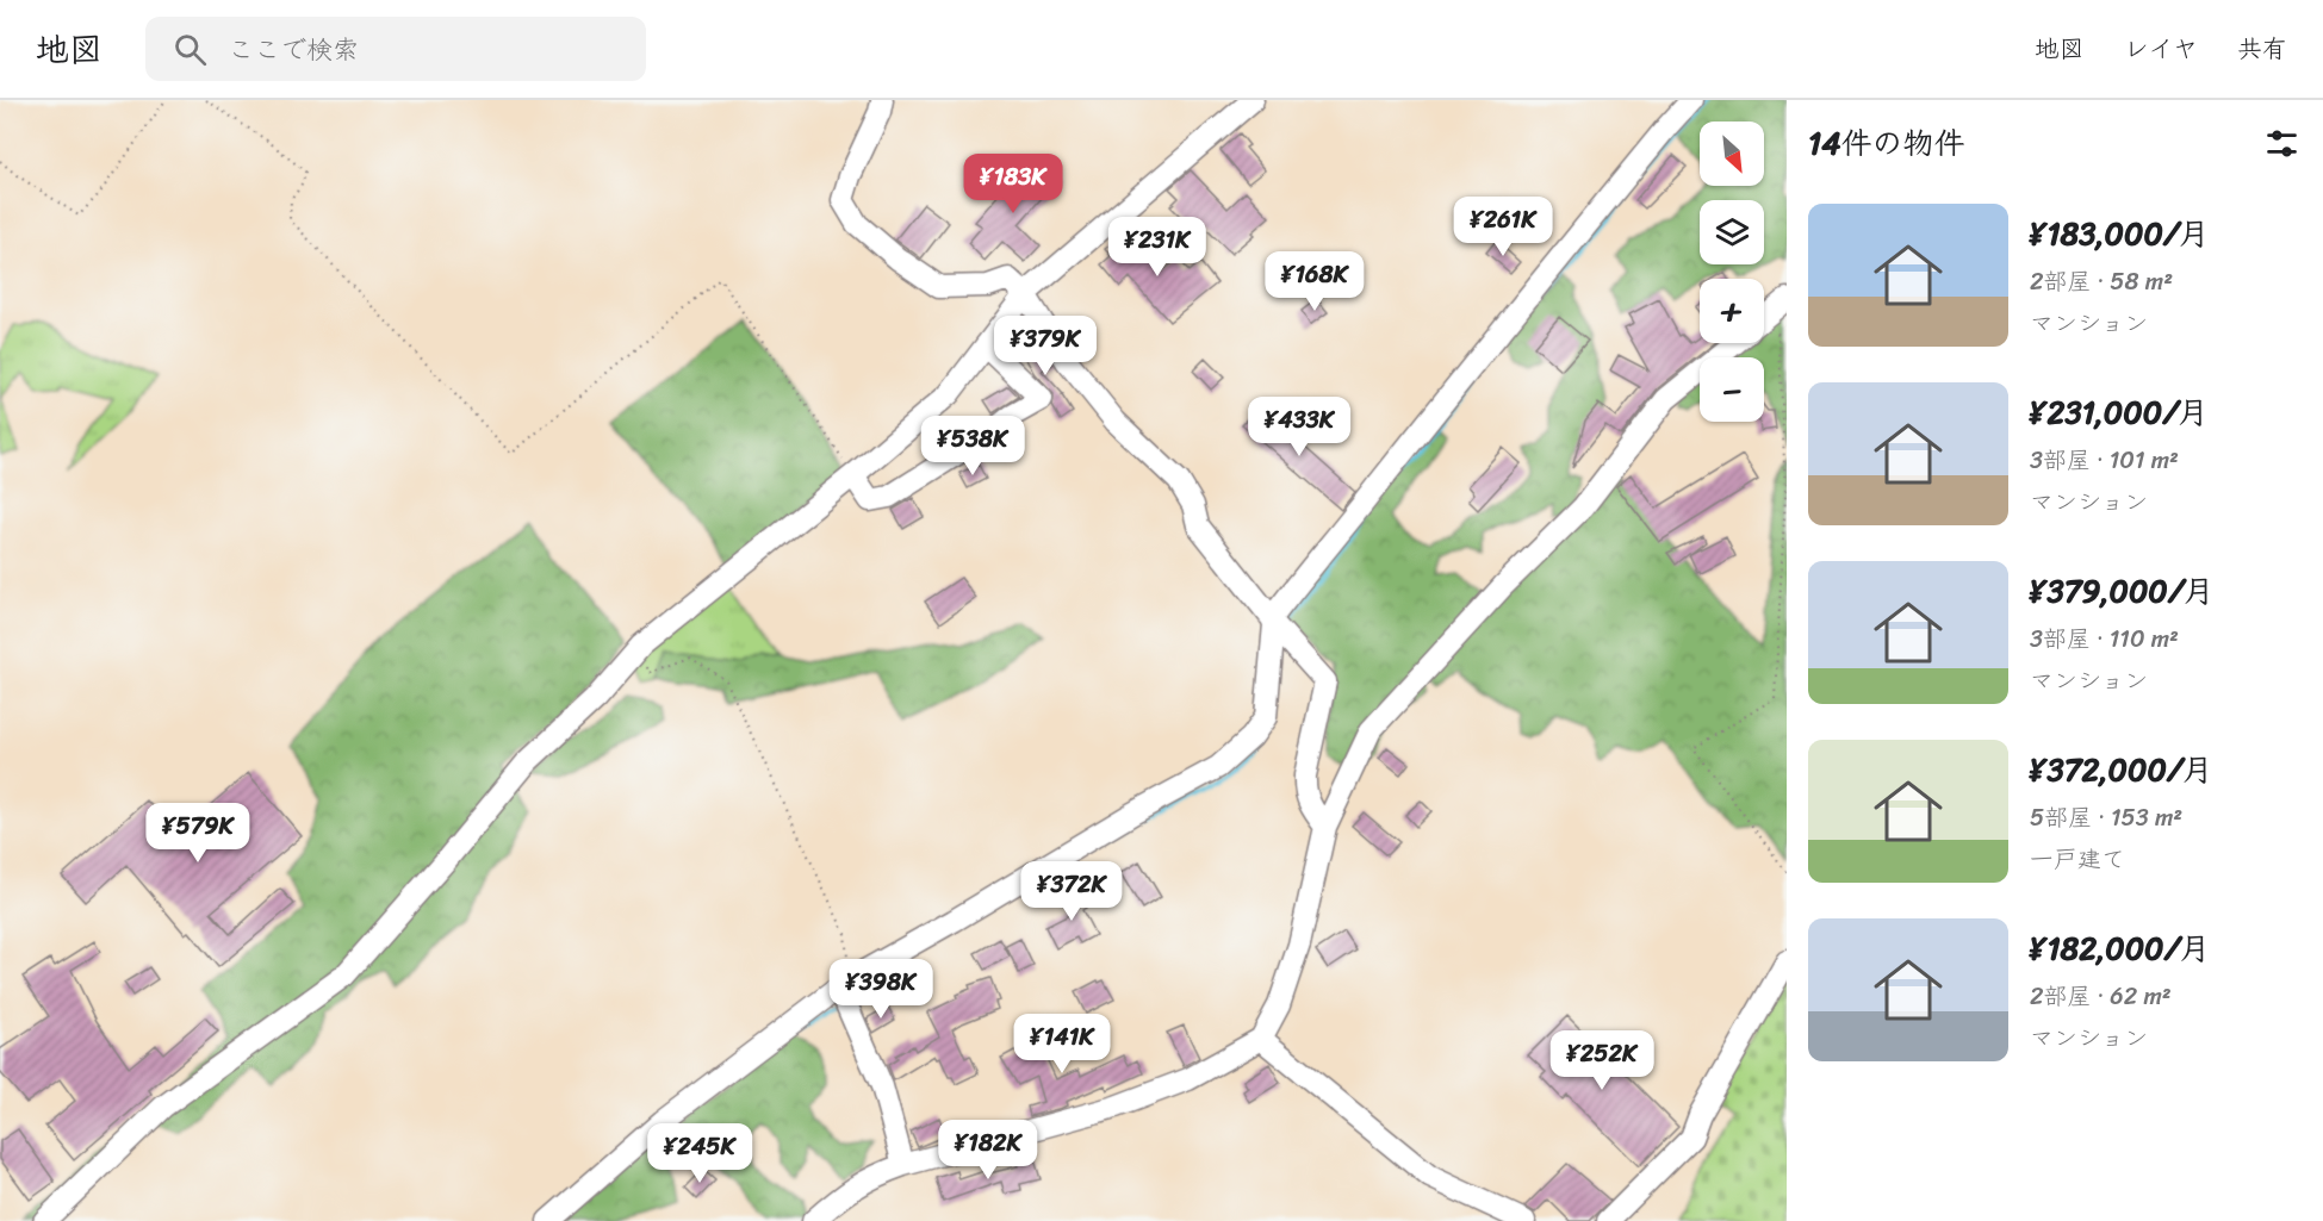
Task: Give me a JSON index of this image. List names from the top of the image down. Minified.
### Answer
{"north":"bottom right","page":{"header":"地図","search":"ここで検索","nav":["地図","レイヤ","共有"],"heading":"14件の物件","map_buttons":["+","−"],"price":["¥183K","¥261K","¥231K","¥168K","¥379K","¥433K","¥538K","¥579K","¥372K","¥398K","¥141K","¥252K","¥182K","¥245K"],"list":[{"name":"¥183,000/月","note":"2部屋 · 58 m² · マンション"},{"name":"¥231,000/月","note":"3部屋 · 101 m² · マンション"},{"name":"¥379,000/月","note":"3部屋 · 110 m² · マンション"},{"name":"¥372,000/月","note":"5部屋 · 153 m² · 一戸建て"},{"name":"¥182,000/月","note":"2部屋 · 62 m² · マンション"}]}}
